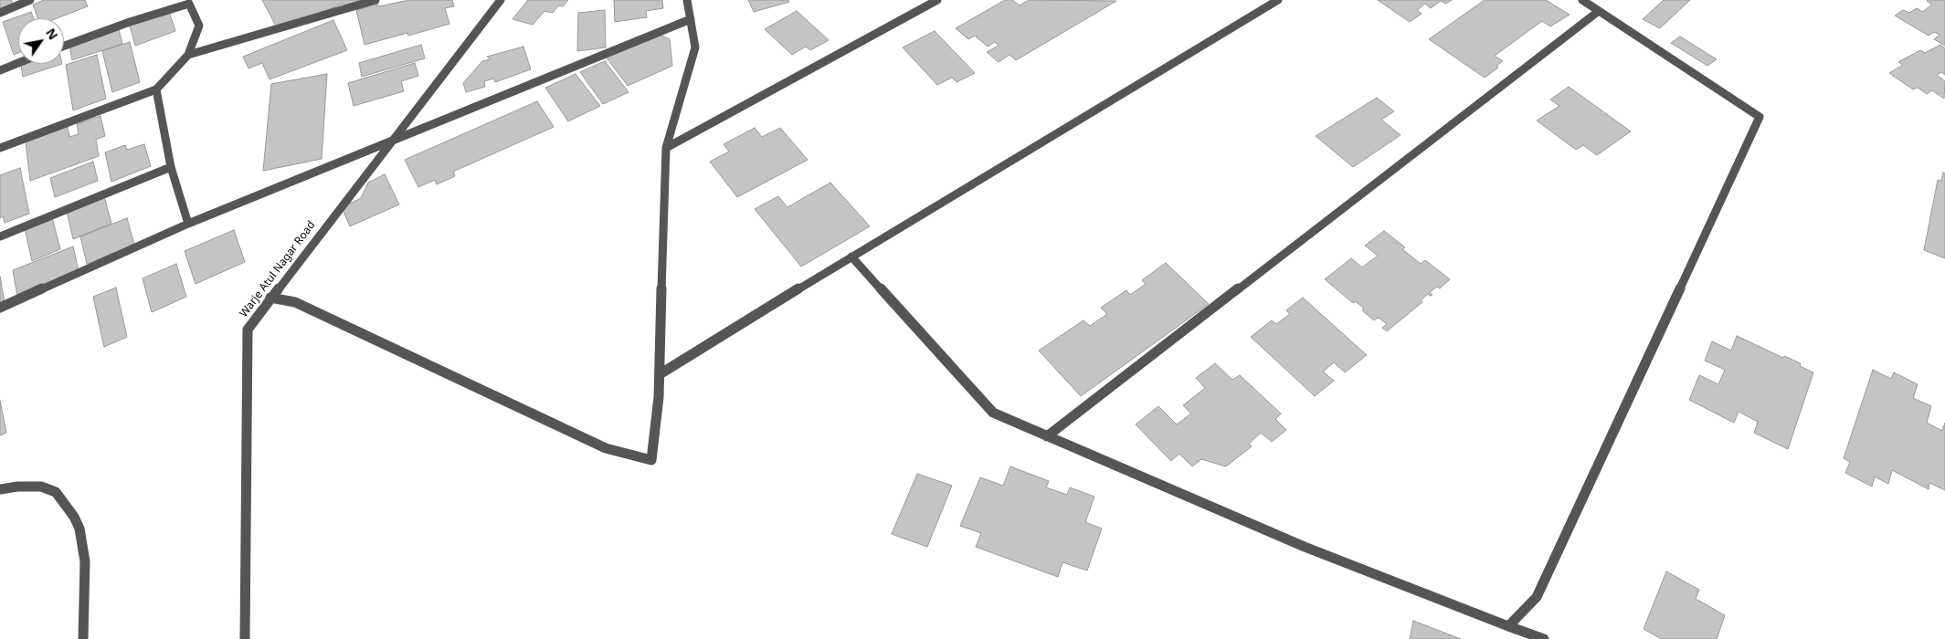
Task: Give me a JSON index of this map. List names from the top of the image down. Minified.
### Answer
{"streets":{"street":["Warje Atul Nagar Road"]},"north":"top right"}
